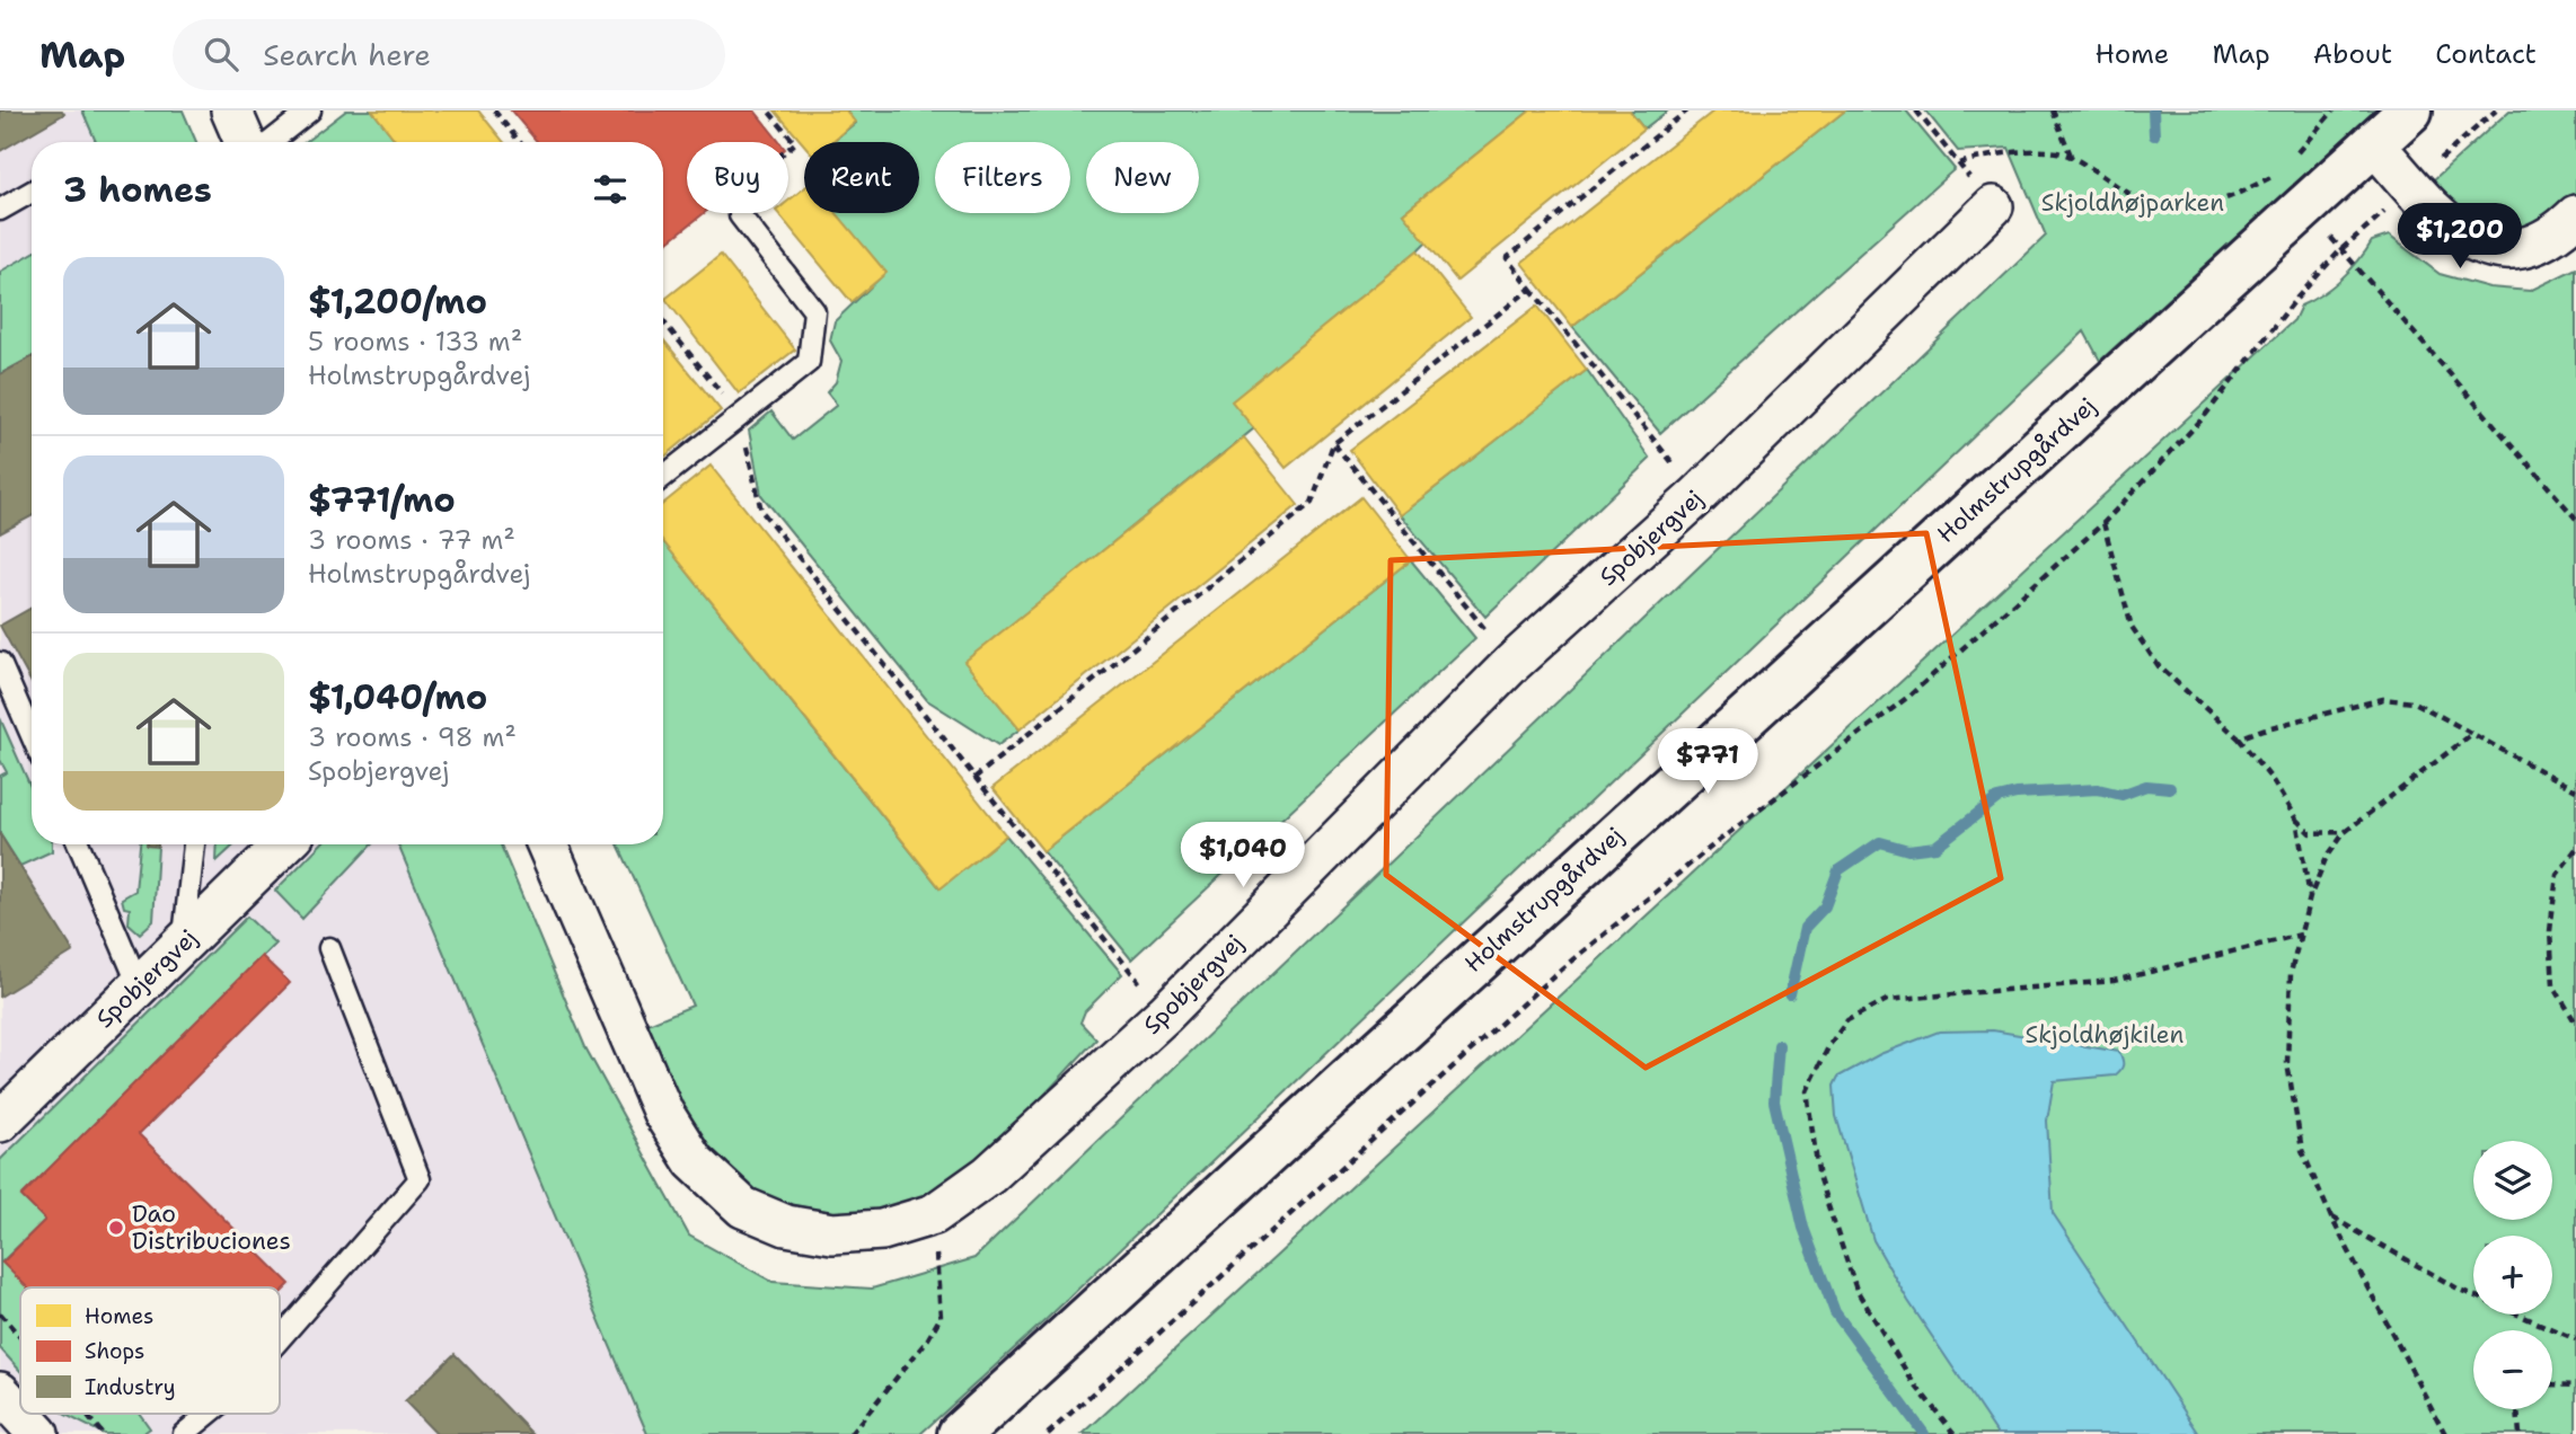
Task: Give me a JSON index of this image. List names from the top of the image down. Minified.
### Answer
{"streets":{"street":["Holmstrupgårdvej","Spobjergvej"]},"parks":["Skjoldhøjparken","Skjoldhøjkilen"],"places":["Dao Distribuciones"],"legend":["Homes","Shops","Industry"],"page":{"header":"Map","search":"Search here","nav":["Home","Map","About","Contact"],"chip":["Buy","Rent","Filters","New"],"heading":"3 homes","price":["$1,200","$771","$1,040"],"list":[{"name":"$1,200/mo","note":"5 rooms · 133 m² · Holmstrupgårdvej"},{"name":"$771/mo","note":"3 rooms · 77 m² · Holmstrupgårdvej"},{"name":"$1,040/mo","note":"3 rooms · 98 m² · Spobjergvej"}],"map_buttons":["+","−"]}}
